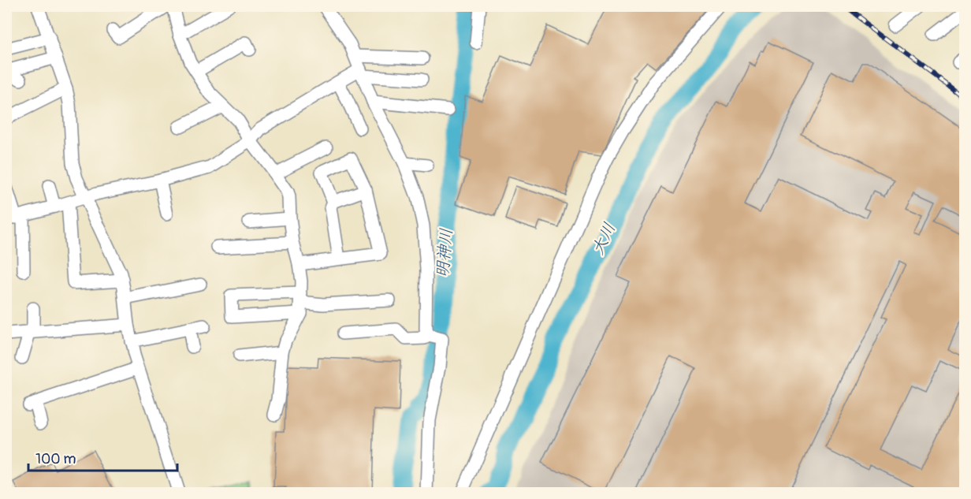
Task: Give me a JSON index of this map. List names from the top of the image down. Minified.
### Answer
{"water":["大川","明神川"],"scale_bar":"100 m"}
